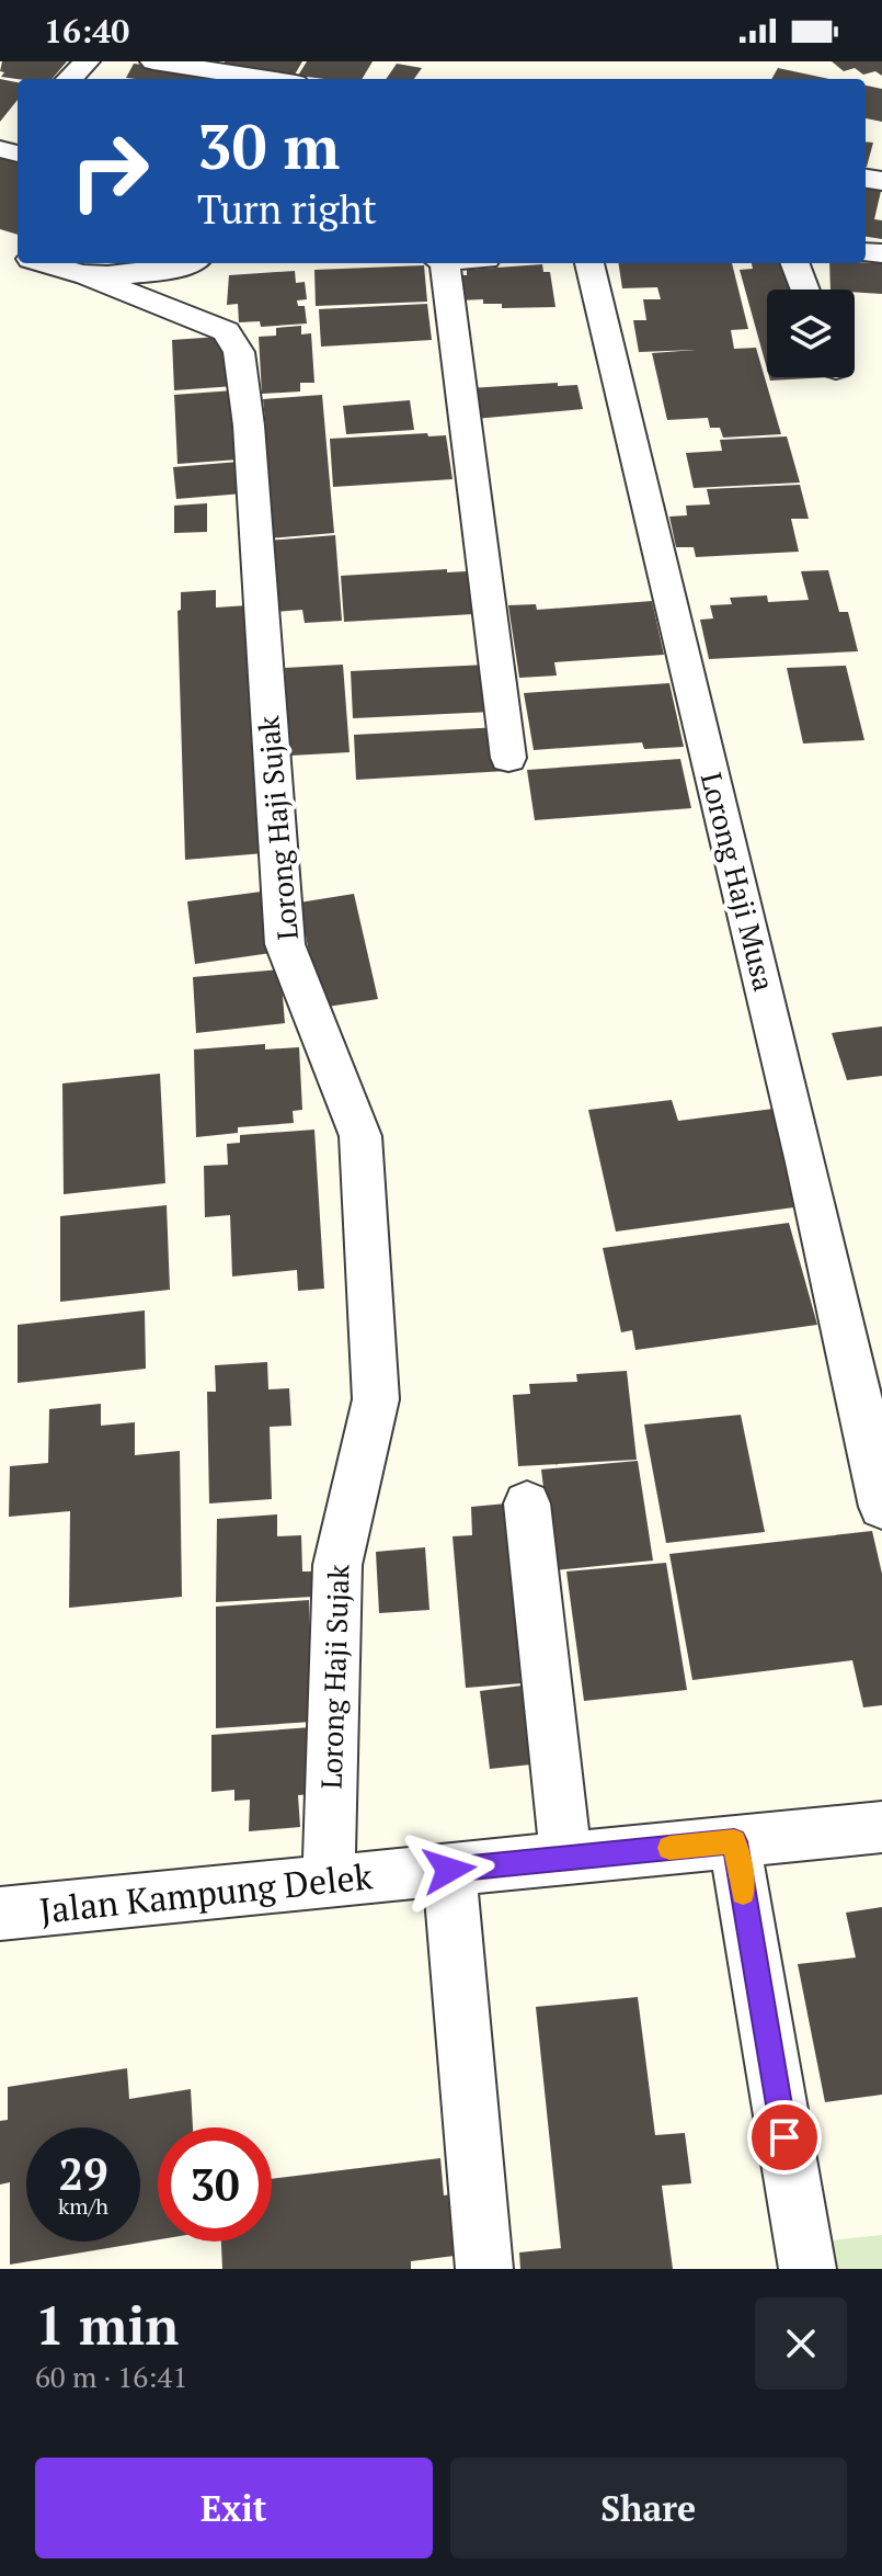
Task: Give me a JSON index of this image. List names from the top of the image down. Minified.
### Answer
{"streets":{"street":["Lorong Haji Sujak","Lorong Haji Musa","Jalan Kampung Delek"]},"crossings":[["Lorong Haji Sujak","Jalan Kampung Delek"]],"page":{"status":"16:40","turn":["30 m","Turn right"],"speed":"29 km/h","limit":"30","heading":["1 min","60 m · 16:41"],"buttons":["Exit","Share"]}}
